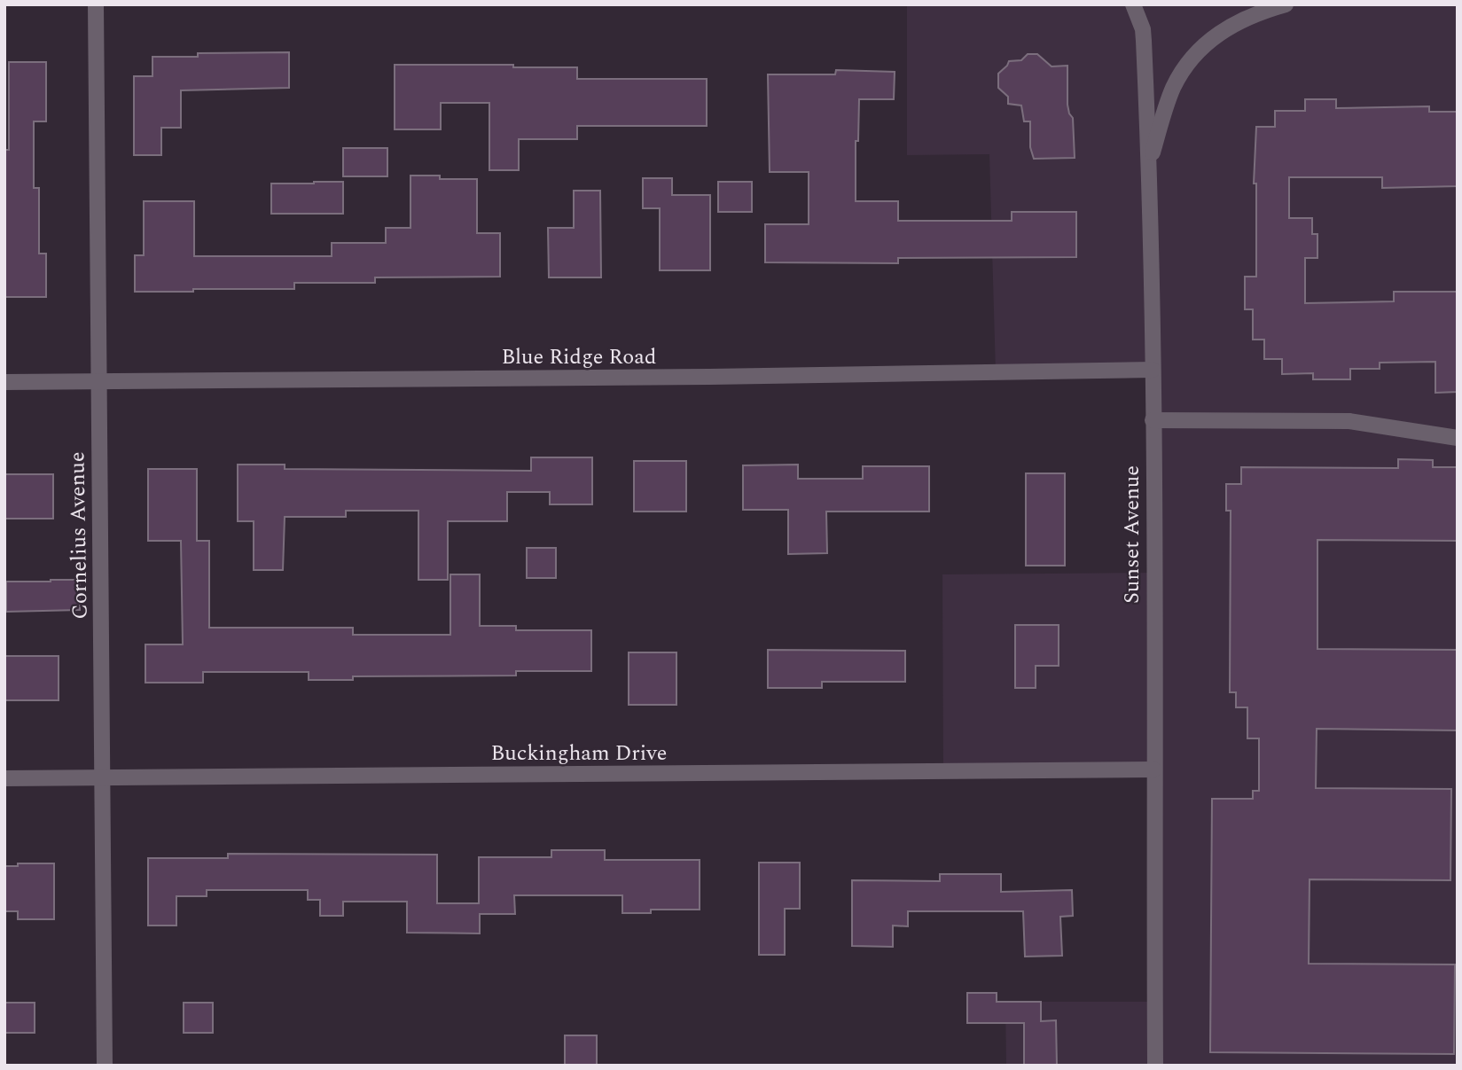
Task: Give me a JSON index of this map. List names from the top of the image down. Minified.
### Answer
{"streets":{"street":["Blue Ridge Road","Sunset Avenue","Cornelius Avenue","Buckingham Drive"]},"crossings":[["Blue Ridge Road","Sunset Avenue"],["Blue Ridge Road","Cornelius Avenue"],["Sunset Avenue","Buckingham Drive"],["Cornelius Avenue","Buckingham Drive"]]}
